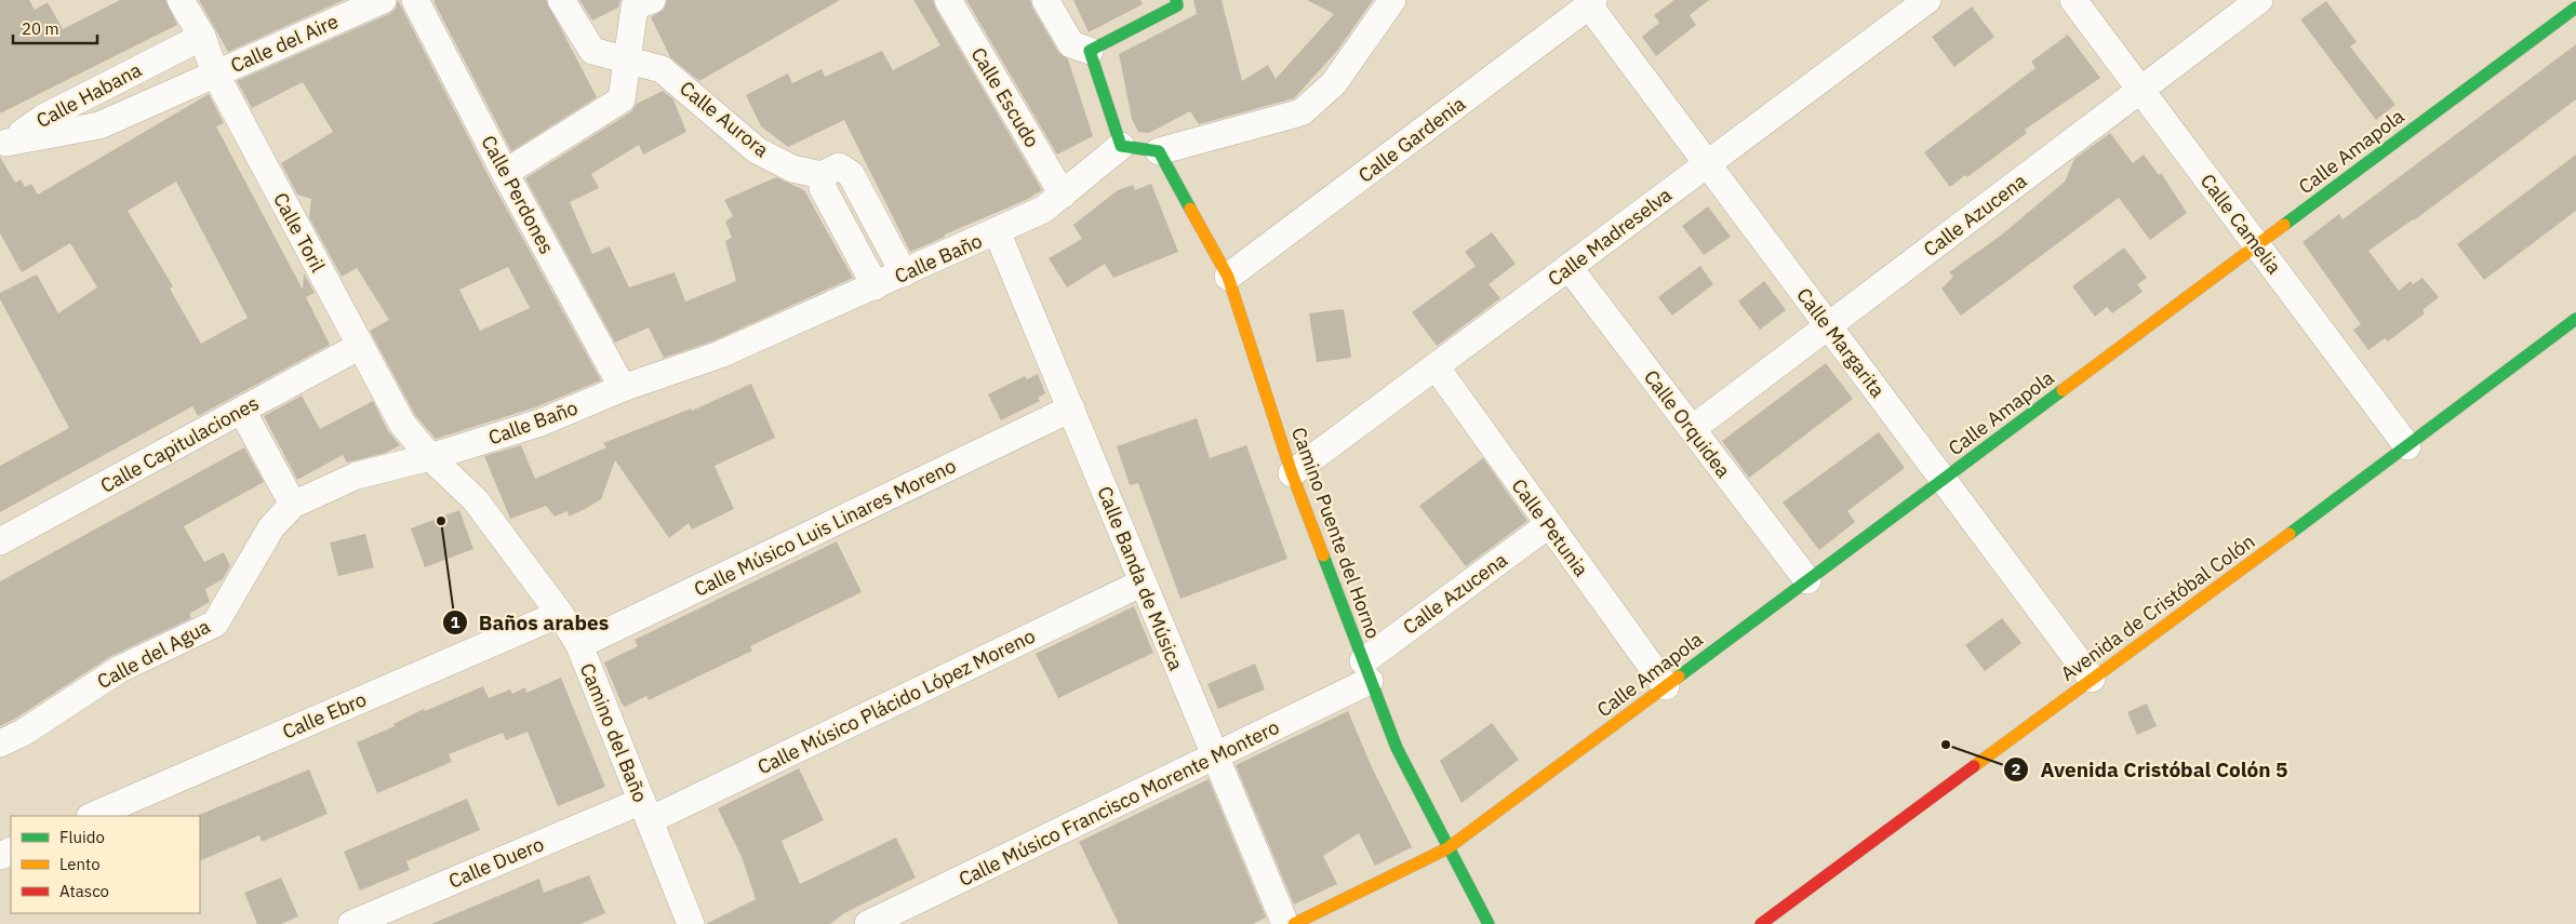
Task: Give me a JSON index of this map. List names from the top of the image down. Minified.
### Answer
{"streets":{"street":["Calle del Aire","Calle Habana","Calle Escudo","Calle Aurora","Calle Gardenia","Calle Amapola","Calle Perdones","Calle Azucena","Calle Camelia","Calle Toril","Calle Madreselva","Calle Baño","Calle Margarita","Calle Orquidea","Calle Capitulaciones","Calle Músico Luis Linares Moreno","Calle Petunia","Camino Puente del Horno","Calle Banda de Música","Avenida de Cristóbal Colón","Calle del Agua","Calle Músico Plácido López Moreno","Calle Ebro","Camino del Baño","Calle Músico Francisco Morente Montero","Calle Duero"]},"crossings":[["Calle del Aire","Calle Habana"],["Calle del Aire","Calle Toril"],["Calle Habana","Calle Toril"],["Calle Escudo","Calle Baño"],["Calle Aurora","Calle Baño"],["Calle Gardenia","Calle Margarita"],["Calle Gardenia","Camino Puente del Horno"],["Calle Amapola","Calle Camelia"],["Calle Amapola","Calle Margarita"],["Calle Amapola","Calle Orquidea"],["Calle Amapola","Calle Petunia"],["Calle Amapola","Camino Puente del Horno"],["Calle Perdones","Calle Baño"],["Calle Azucena","Calle Camelia"],["Calle Azucena","Calle Margarita"],["Calle Azucena","Calle Orquidea"],["Calle Azucena","Calle Petunia"],["Calle Azucena","Camino Puente del Horno"],["Calle Azucena","Calle Músico Francisco Morente Montero"],["Calle Camelia","Avenida de Cristóbal Colón"],["Calle Toril","Calle Baño"],["Calle Toril","Calle Capitulaciones"],["Calle Toril","Calle del Agua"],["Calle Toril","Camino del Baño"],["Calle Madreselva","Calle Margarita"],["Calle Madreselva","Calle Orquidea"],["Calle Madreselva","Calle Petunia"],["Calle Madreselva","Camino Puente del Horno"],["Calle Baño","Calle Banda de Música"],["Calle Baño","Calle del Agua"],["Calle Baño","Camino del Baño"],["Calle Margarita","Avenida de Cristóbal Colón"],["Calle Músico Luis Linares Moreno","Calle Banda de Música"],["Calle Músico Luis Linares Moreno","Camino del Baño"],["Camino Puente del Horno","Calle Músico Francisco Morente Montero"],["Calle Banda de Música","Calle Músico Plácido López Moreno"],["Calle Banda de Música","Calle Músico Francisco Morente Montero"],["Calle del Agua","Camino del Baño"],["Calle Músico Plácido López Moreno","Camino del Baño"],["Calle Músico Plácido López Moreno","Calle Duero"],["Calle Ebro","Camino del Baño"],["Camino del Baño","Calle Duero"]],"places":["Baños arabes","Avenida Cristóbal Colón 5"],"legend":["Fluido","Lento","Atasco"],"scale_bar":"20 m"}
